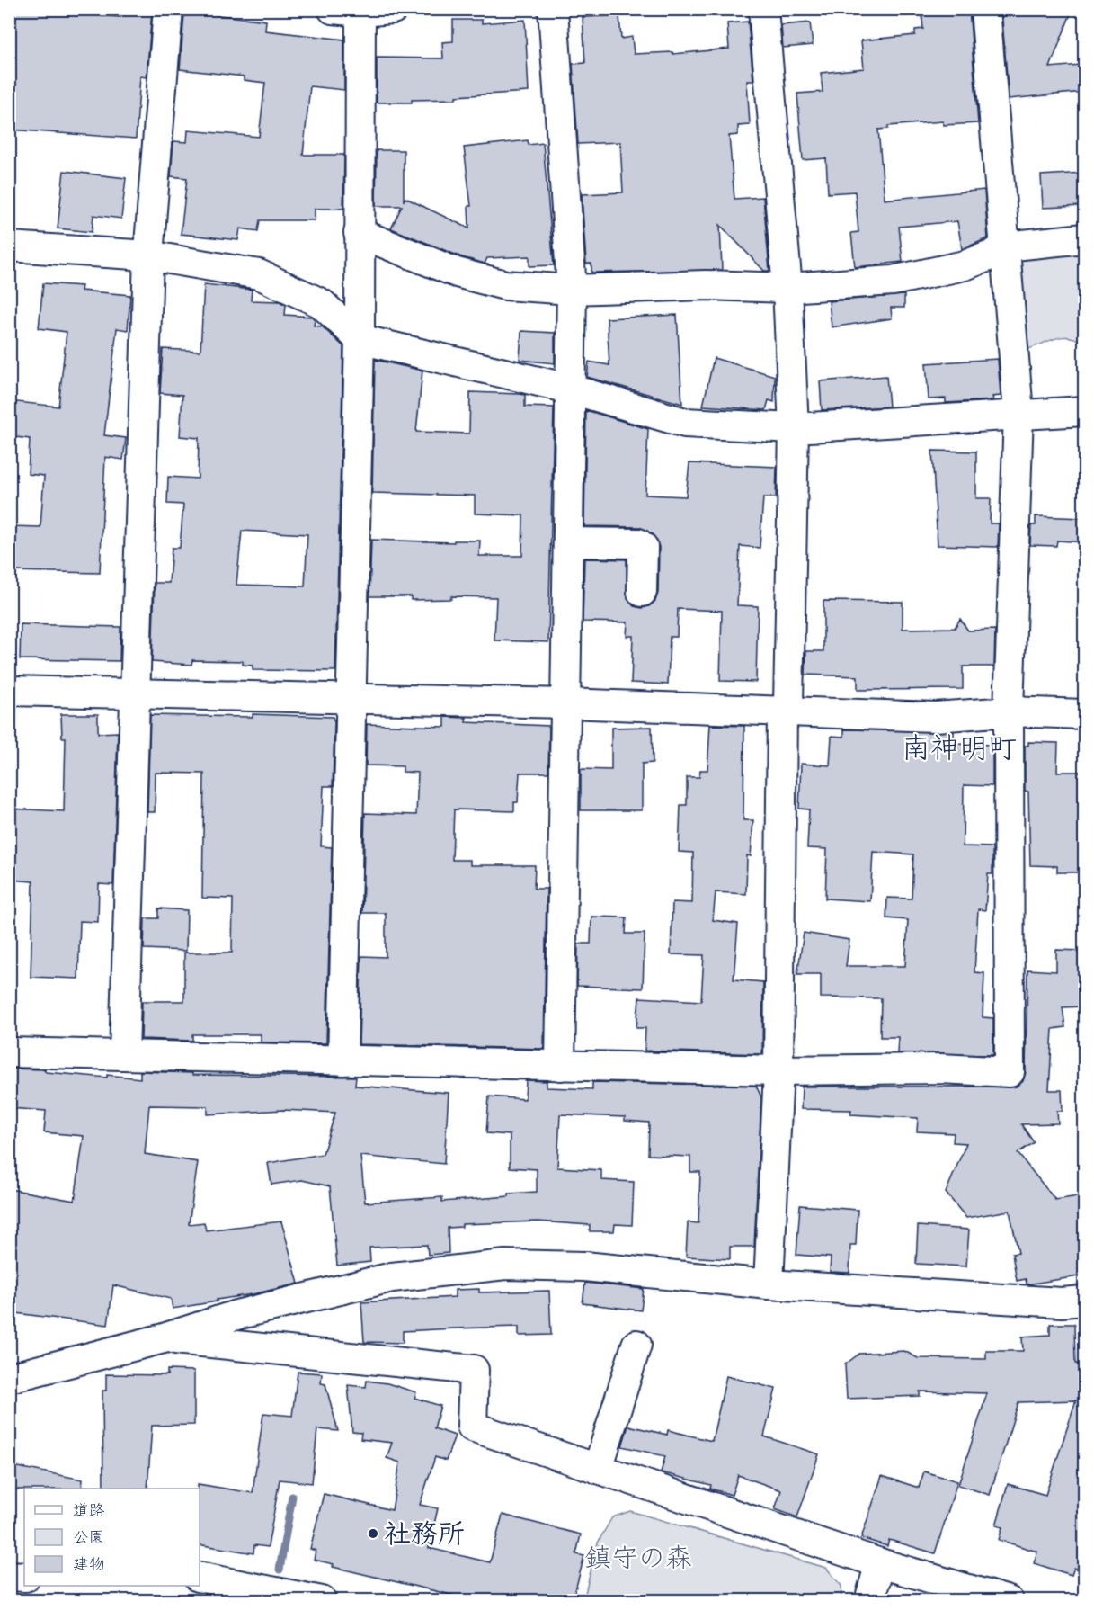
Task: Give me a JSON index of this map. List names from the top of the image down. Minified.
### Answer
{"districts":["南神明町"],"parks":["鎮守の森"],"places":["社務所"],"legend":["道路","公園","建物"]}
